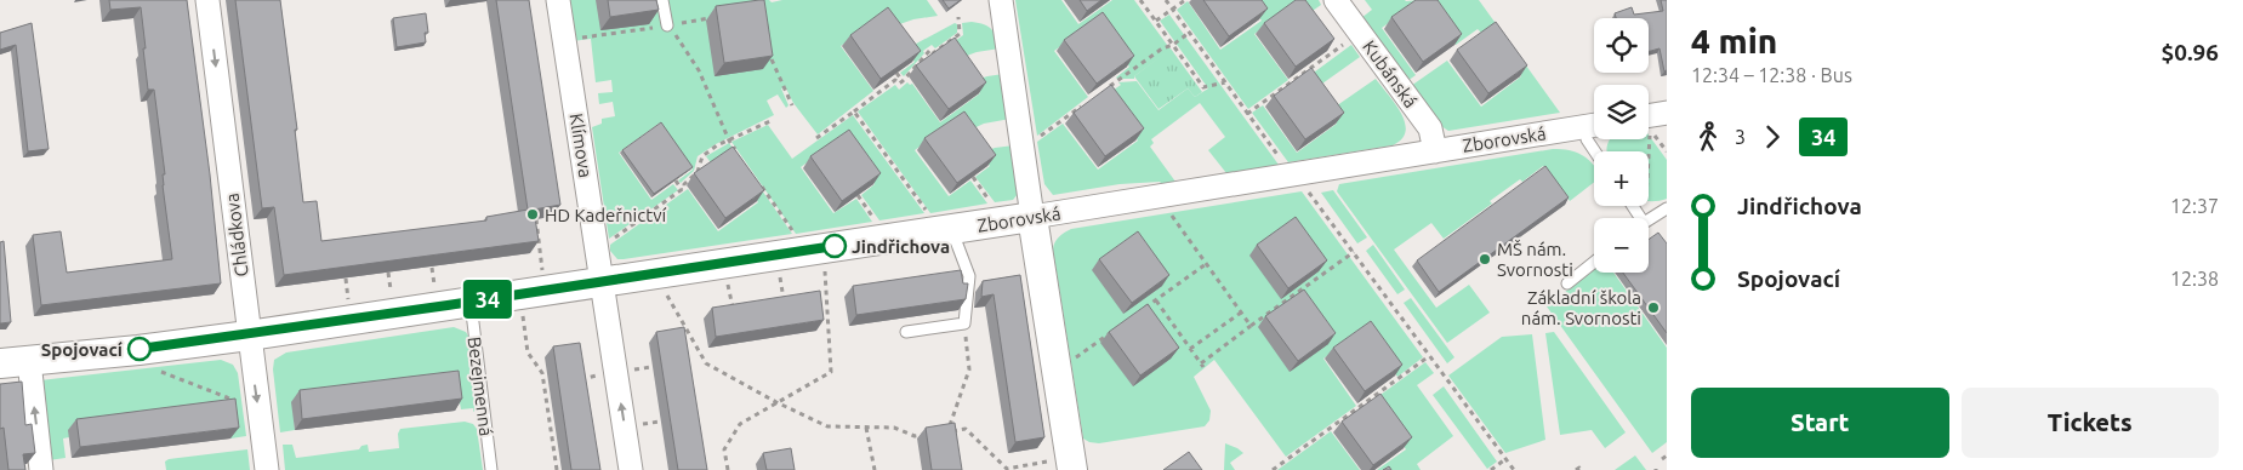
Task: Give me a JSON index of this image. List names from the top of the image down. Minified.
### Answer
{"streets":{"street":["Kubánská","Zborovská","Klímova","Chládkova"],"lane":["Bezejmenná"]},"crossings":[["Kubánská","Zborovská"],["Zborovská","Klímova"],["Zborovská","Chládkova"],["Zborovská","Bezejmenná"]],"one_way":["Klímova","Chládkova"],"places":["HD Kadeřnictví","Jindřichova","MŠ nám. Svornosti","Základní škola nám. Svornosti","Spojovací"],"lines":["bus line 34"],"page":{"on_map":"34","heading":["4 min","12:34 – 12:38 · Bus","$0.96"],"map_buttons":["+","−"],"legs":["3","34"],"list":[{"name":"Jindřichova","value":"12:37"},{"name":"Spojovací","value":"12:38"}],"buttons":["Start","Tickets"]}}
